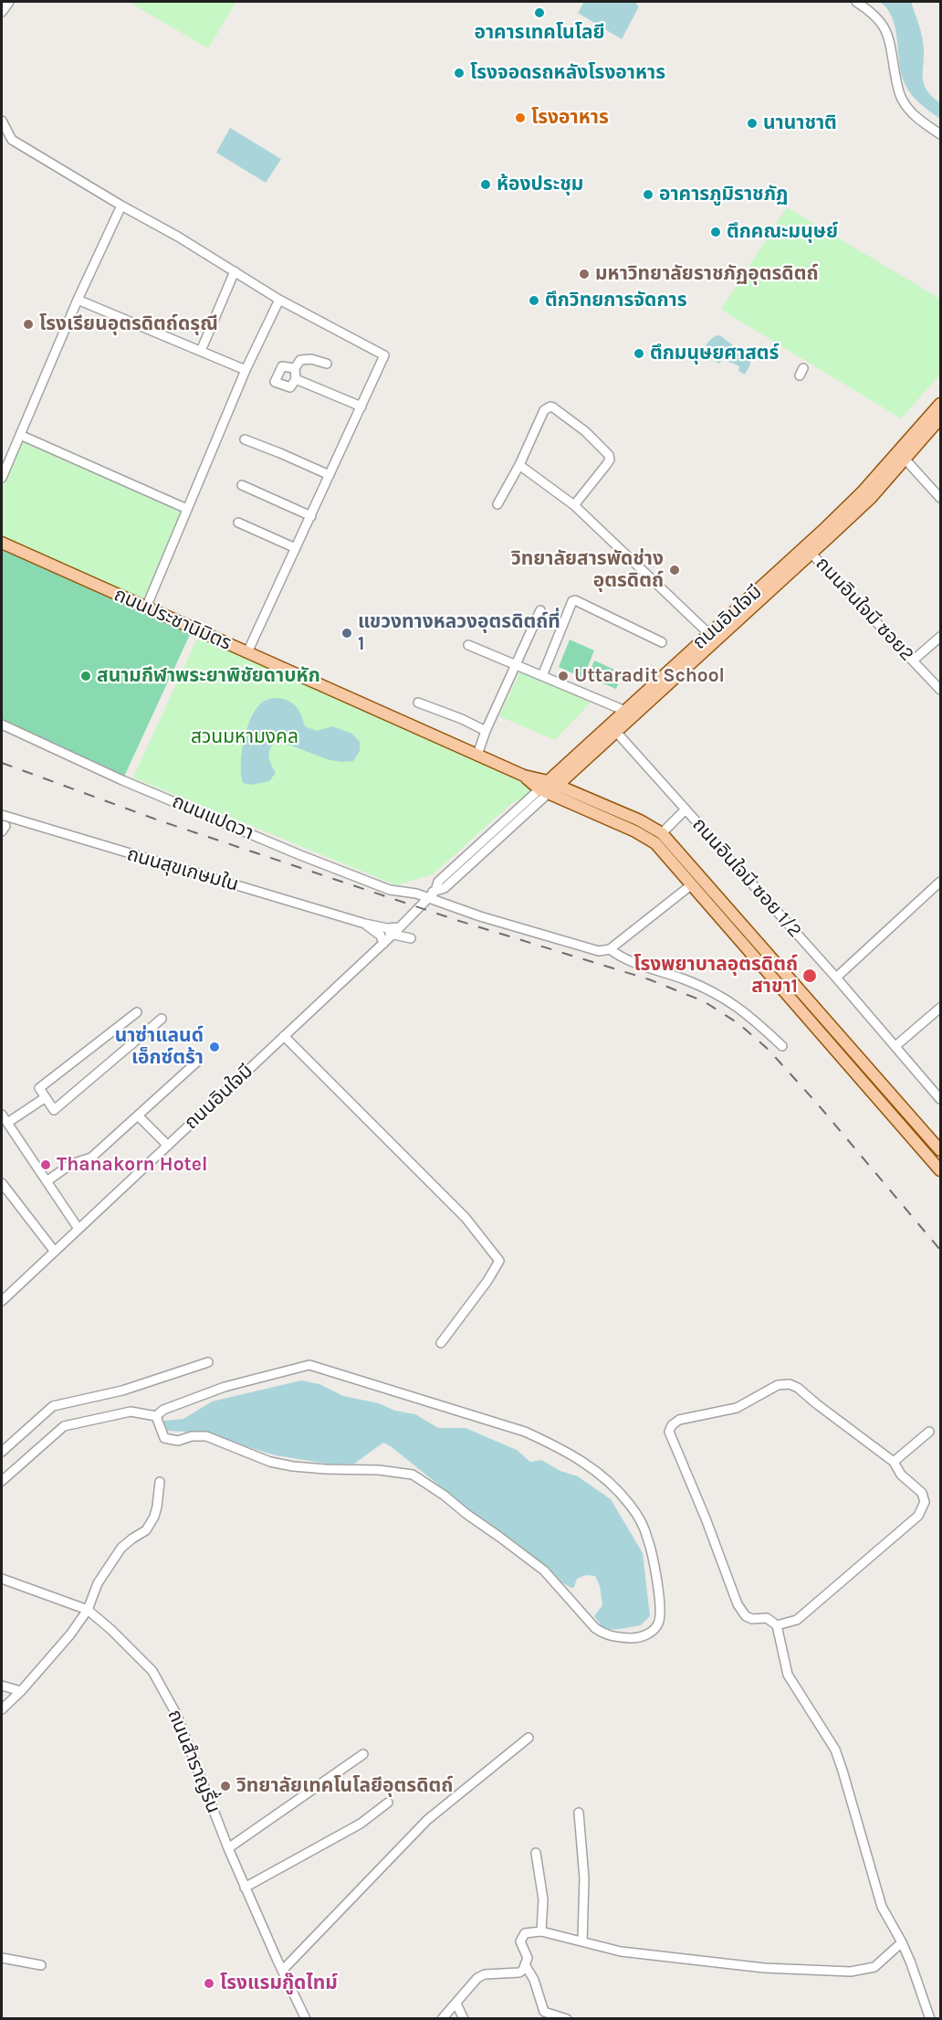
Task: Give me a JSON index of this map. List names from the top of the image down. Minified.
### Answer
{"streets":{"main road":["ถนนอินใจมี","ถนนประชานิมิตร"],"street":["ถนนอินใจมี ซอย2","ถนนแปดวา","ถนนสุขเกษมใน","ถนนอินใจมี ซอย 1/2","ถนนสำราญรื่น"]},"crossings":[["ถนนอินใจมี ซอย2","ถนนอินใจมี"],["ถนนอินใจมี","ถนนประชานิมิตร"],["ถนนอินใจมี","ถนนแปดวา"],["ถนนอินใจมี","ถนนสุขเกษมใน"],["ถนนอินใจมี","ถนนอินใจมี ซอย 1/2"]],"parks":["สวนมหามงคล"],"places":["อาคารเทคโนโลยี","โรงจอดรถหลังโรงอาหาร","โรงอาหาร","นานาชาติ","ห้องประชุม","อาคารภูมิราชภัฏ","ตึกคณะมนุษย์","มหาวิทยาลัยราชภัฏอุตรดิตถ์","ตึกวิทยการจัดการ","โรงเรียนอุตรดิตถ์ดรุณี","ตึกมนุษยศาสตร์","วิทยาลัยสารพัดช่าง อุตรดิตถ์","แขวงทางหลวงอุตรดิตถ์ที่ 1","สนามกีฬาพระยาพิชัยดาบหัก","Uttaradit School","โรงพยาบาลอุตรดิตถ์ สาขา1","นาซ่าแลนด์ เอ็กซ์ตร้า","Thanakorn Hotel","วิทยาลัยเทคโนโลยีอุตรดิตถ์","โรงแรมกู๊ดไทม์"]}
